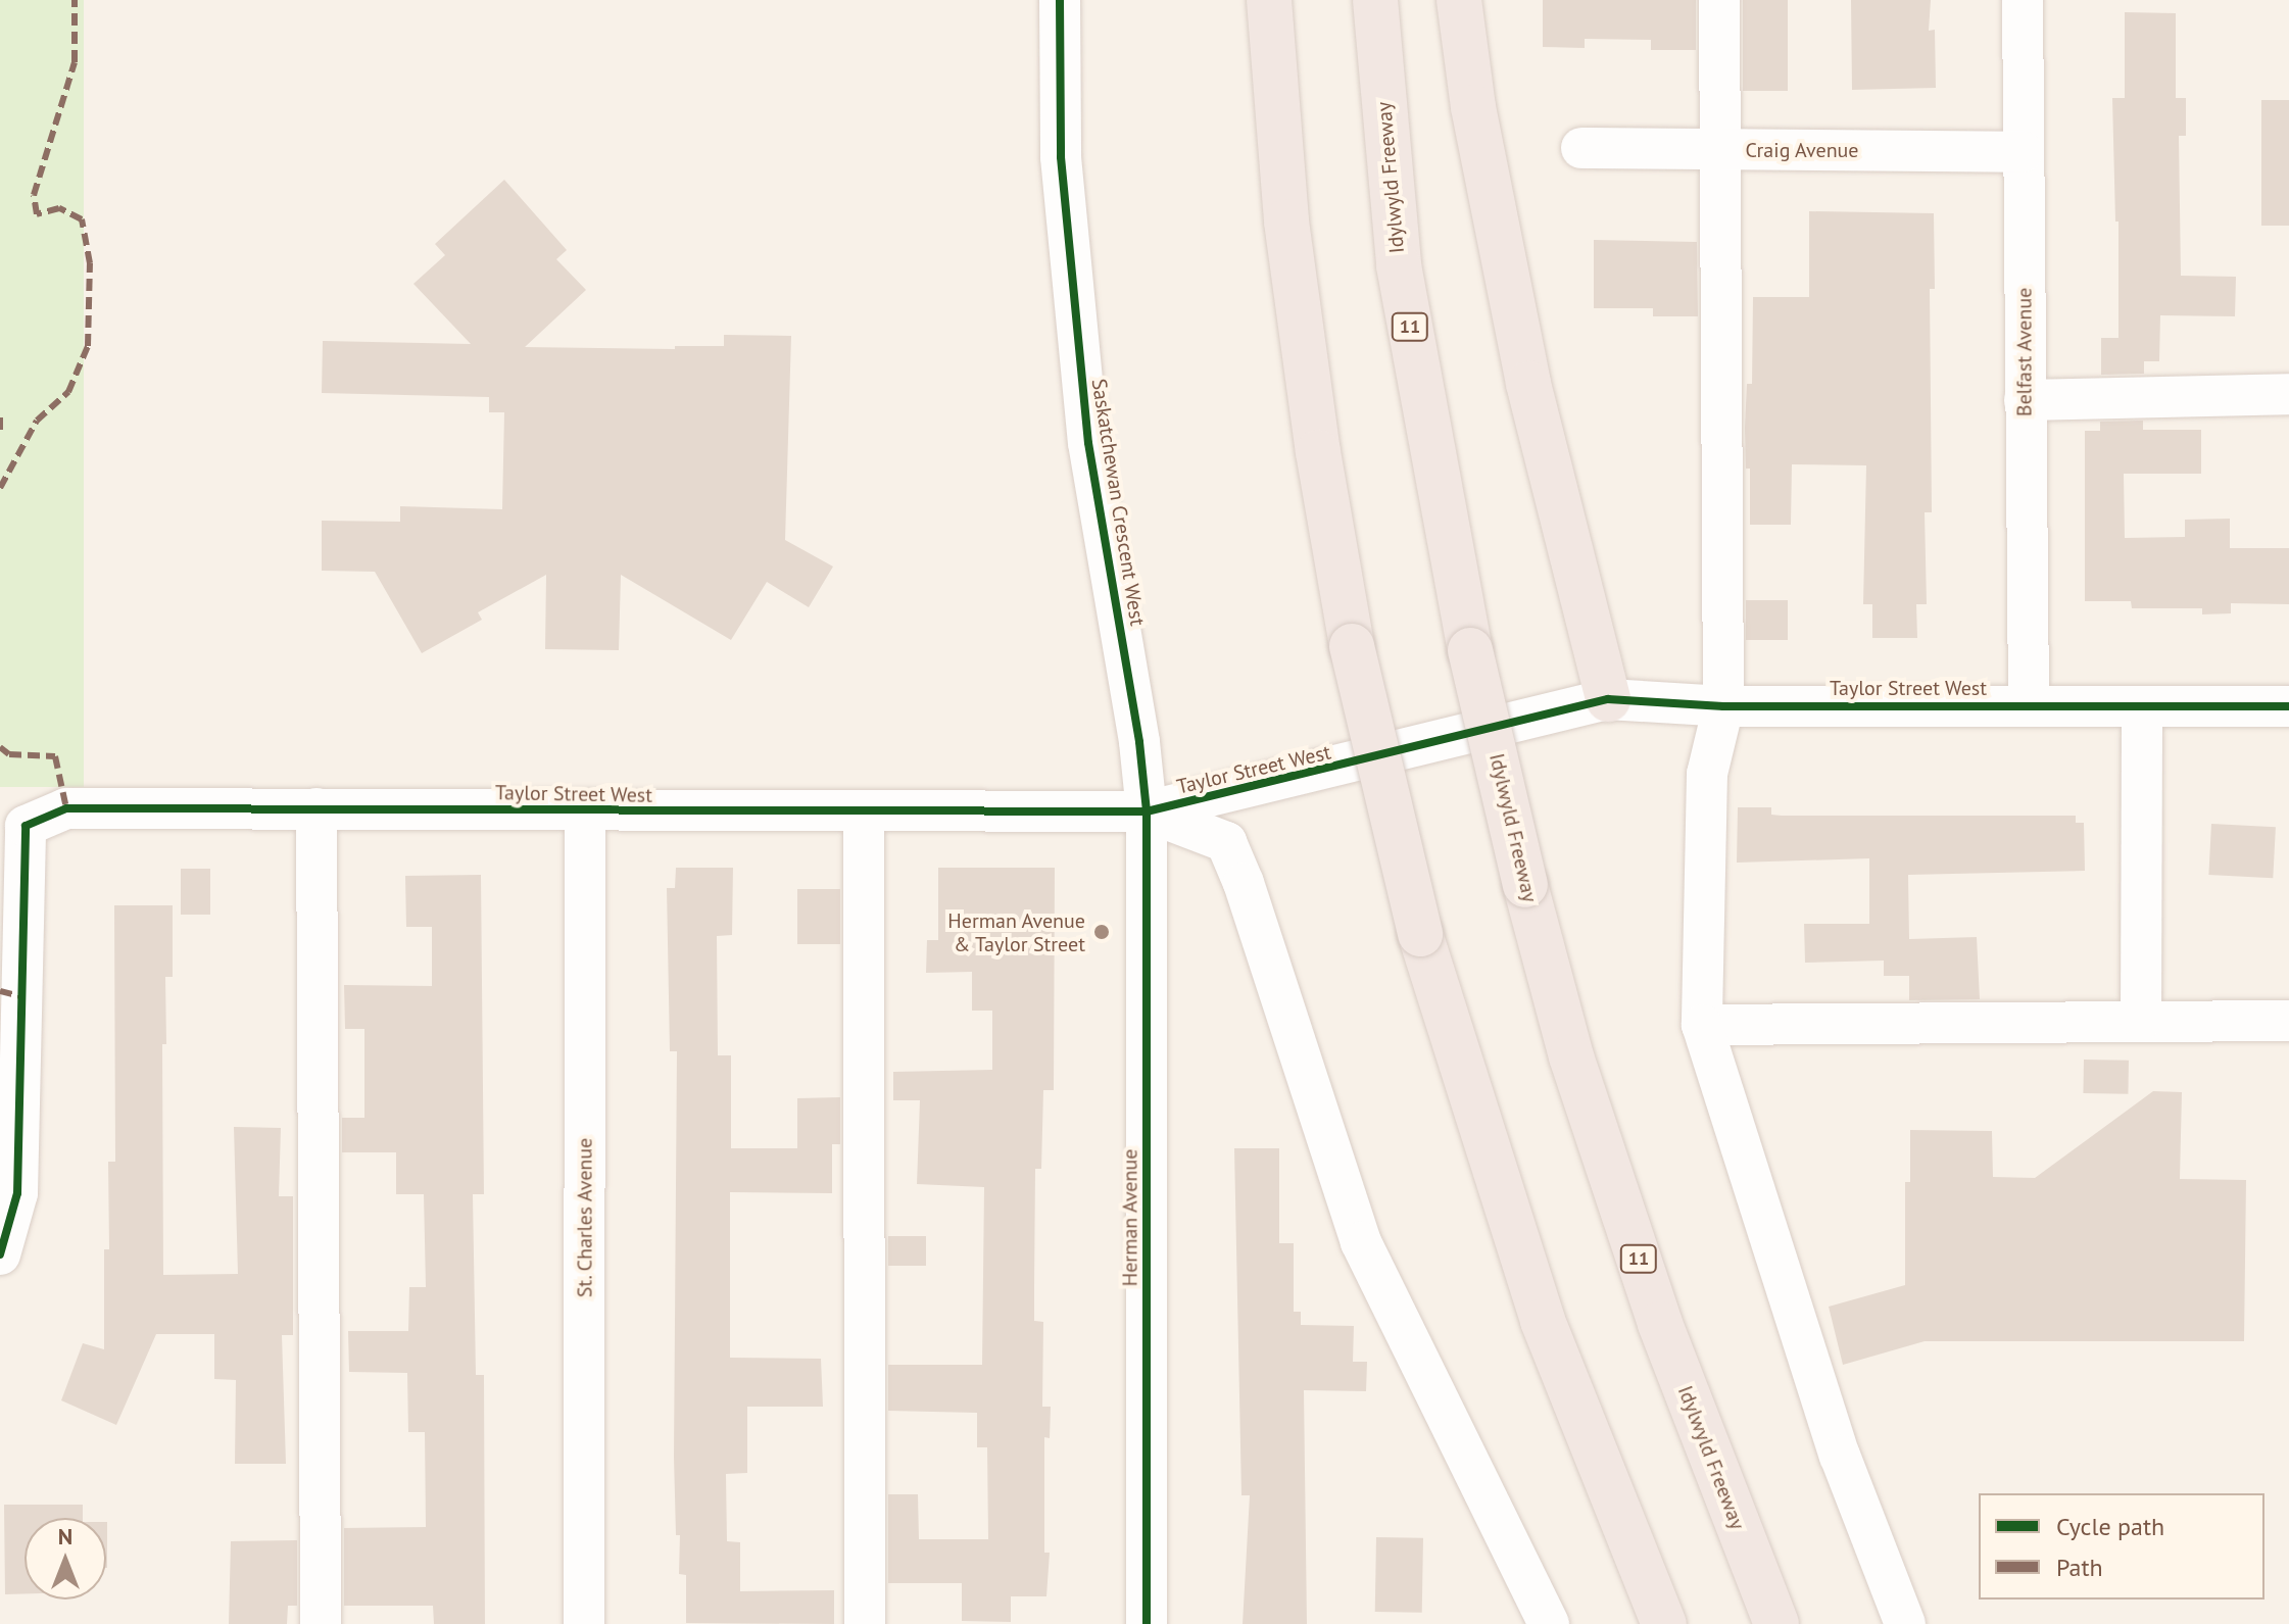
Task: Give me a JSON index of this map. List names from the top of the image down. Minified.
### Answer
{"streets":{"highway":["Idylwyld Freeway","11"],"street":["Craig Avenue","Belfast Avenue","Saskatchewan Crescent West","Taylor Street West","St. Charles Avenue","Herman Avenue"]},"crossings":[["Craig Avenue","Belfast Avenue"],["Belfast Avenue","Taylor Street West"],["Saskatchewan Crescent West","Taylor Street West"],["Saskatchewan Crescent West","Herman Avenue"],["Taylor Street West","St. Charles Avenue"],["Taylor Street West","Herman Avenue"]],"places":["Herman Avenue & Taylor Street"],"legend":["Cycle path","Path"],"north":"top"}
